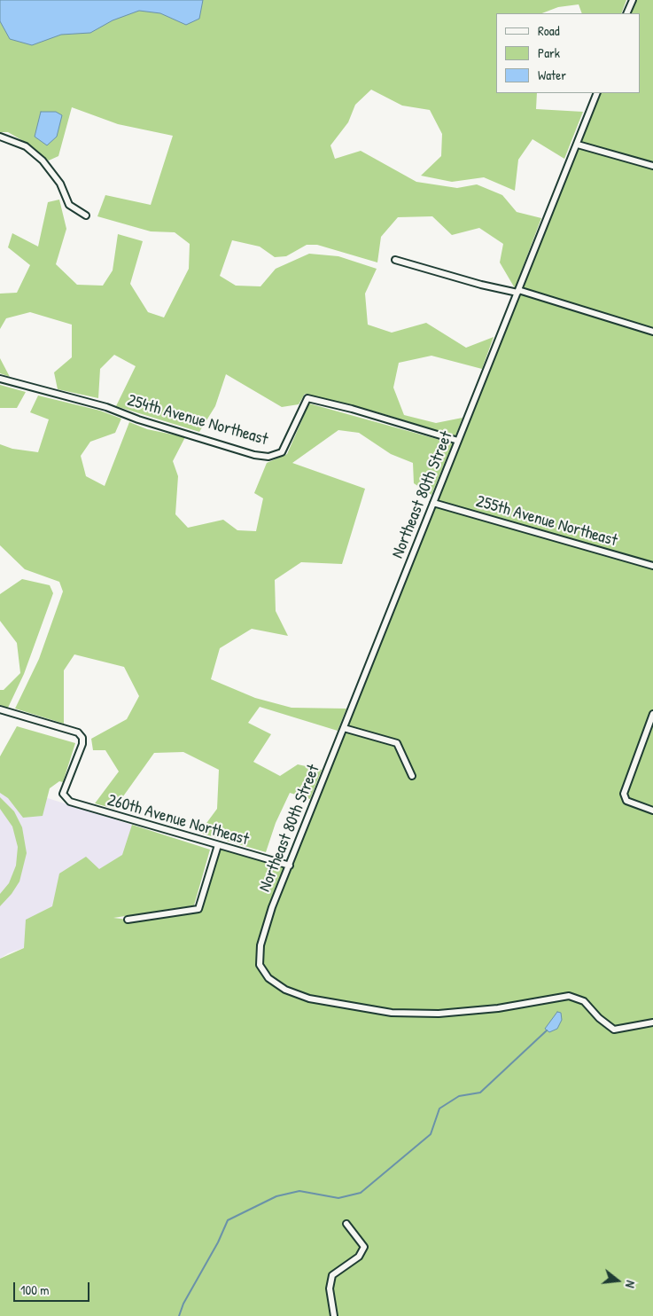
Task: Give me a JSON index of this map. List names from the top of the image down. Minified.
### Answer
{"streets":{"street":["254th Avenue Northeast","Northeast 80th Street","255th Avenue Northeast","260th Avenue Northeast"]},"crossings":[["254th Avenue Northeast","Northeast 80th Street"],["Northeast 80th Street","255th Avenue Northeast"],["Northeast 80th Street","260th Avenue Northeast"]],"legend":["Road","Park","Water"],"scale_bar":"100 m","north":"right"}
